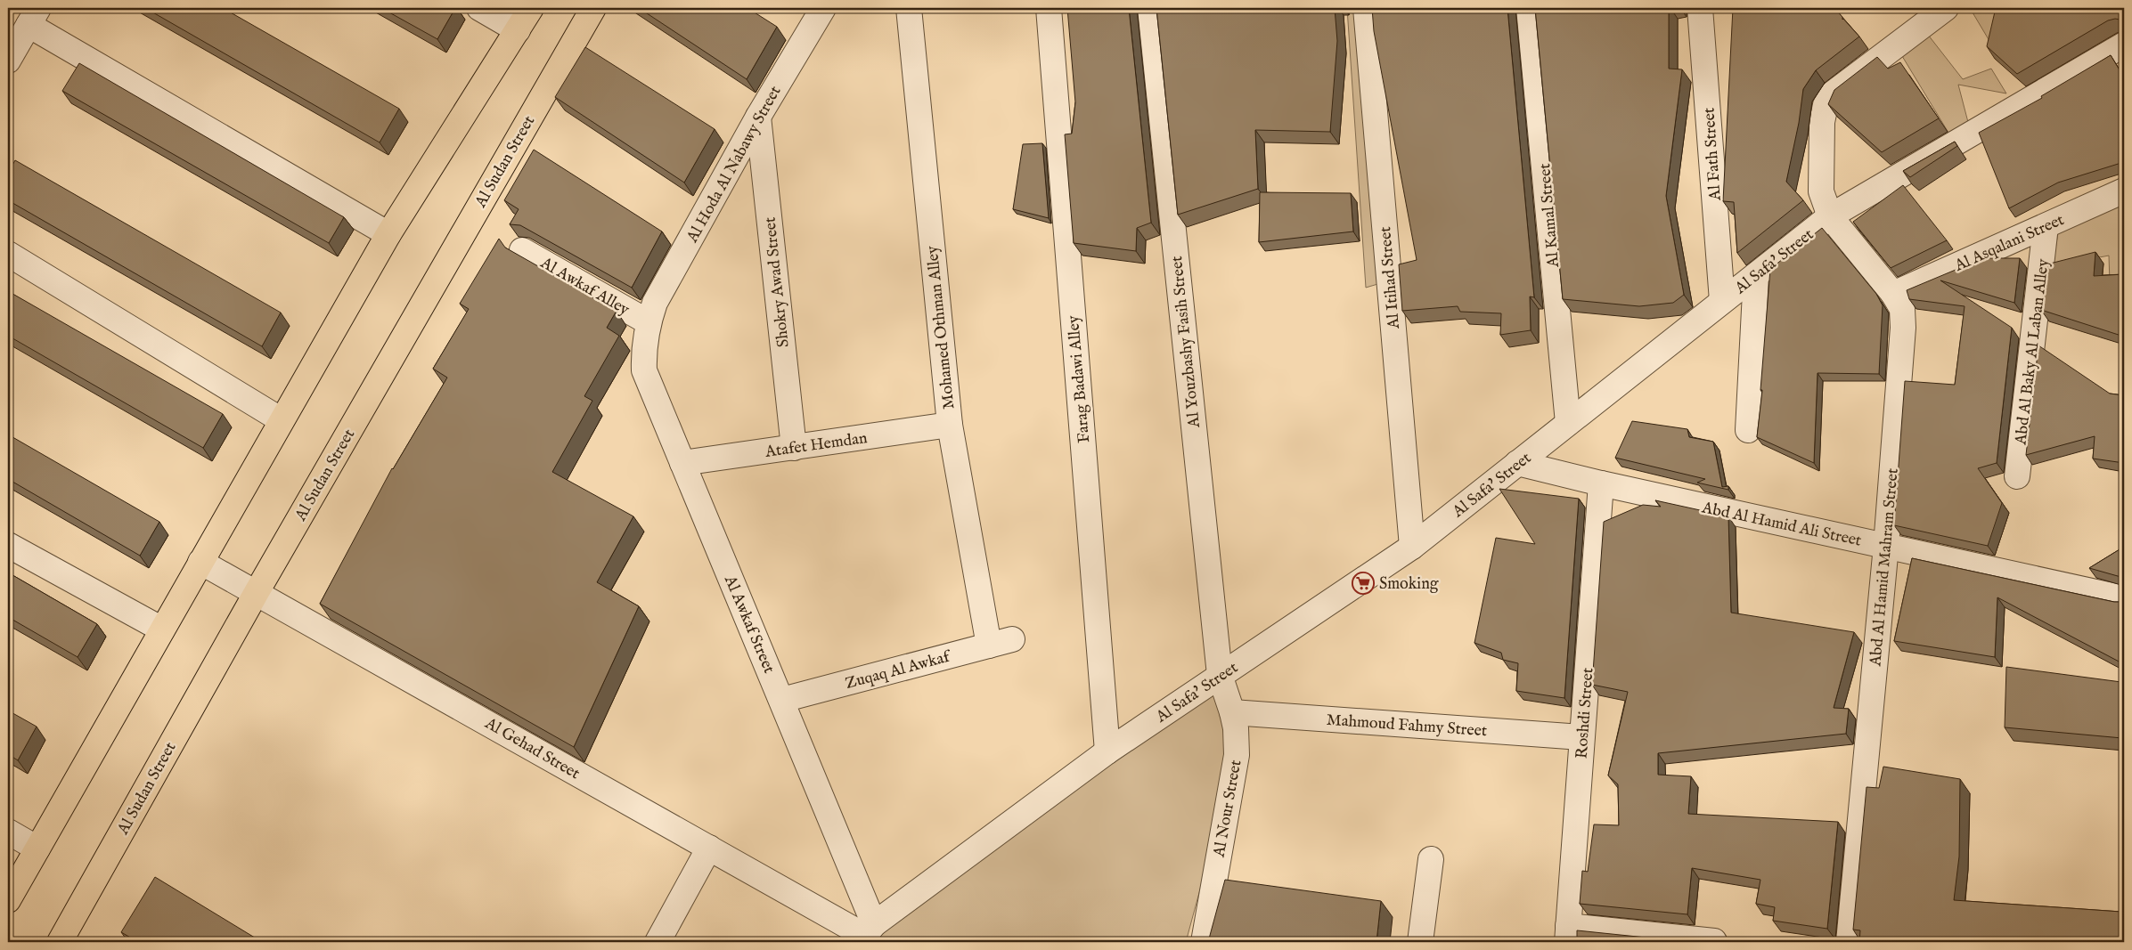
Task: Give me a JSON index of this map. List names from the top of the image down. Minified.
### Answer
{"streets":{"main road":["Al Sudan Street"],"street":["Al Fath Street","Al Hoda Al Nabawy Street","Al Kamal Street","Al Asqalani Street","Al Safa' Street","Al Itihad Street","Shokry Awad Street","Al Awkaf Alley","Mohamed Othman Alley","Al Youzbashy Fasih Street","Abd Al Baky Al Laban Alley","Farag Badawi Alley","Atafet Hemdan","Abd Al Hamid Ali Street","Abd Al Hamid Mahram Street","Al Awkaf Street","Zuqaq Al Awkaf","Roshdi Street","Mahmoud Fahmy Street","Al Gehad Street","Al Nour Street"]},"crossings":[["Al Fath Street","Al Safa' Street"],["Al Sudan Street","Al Gehad Street"],["Al Hoda Al Nabawy Street","Shokry Awad Street"],["Al Hoda Al Nabawy Street","Al Awkaf Alley"],["Al Hoda Al Nabawy Street","Al Awkaf Street"],["Al Kamal Street","Al Safa' Street"],["Al Asqalani Street","Abd Al Baky Al Laban Alley"],["Al Asqalani Street","Abd Al Hamid Mahram Street"],["Al Safa' Street","Al Itihad Street"],["Al Safa' Street","Al Youzbashy Fasih Street"],["Al Safa' Street","Farag Badawi Alley"],["Al Safa' Street","Abd Al Hamid Ali Street"],["Al Safa' Street","Abd Al Hamid Mahram Street"],["Al Safa' Street","Al Awkaf Street"],["Al Safa' Street","Al Gehad Street"],["Al Safa' Street","Al Nour Street"],["Shokry Awad Street","Atafet Hemdan"],["Al Awkaf Alley","Al Awkaf Street"],["Mohamed Othman Alley","Atafet Hemdan"],["Mohamed Othman Alley","Zuqaq Al Awkaf"],["Al Youzbashy Fasih Street","Al Nour Street"],["Atafet Hemdan","Al Awkaf Street"],["Abd Al Hamid Ali Street","Abd Al Hamid Mahram Street"],["Abd Al Hamid Ali Street","Roshdi Street"],["Al Awkaf Street","Zuqaq Al Awkaf"],["Al Awkaf Street","Al Gehad Street"],["Roshdi Street","Mahmoud Fahmy Street"],["Mahmoud Fahmy Street","Al Nour Street"]],"places":{"supermarket":["Smoking"]}}
